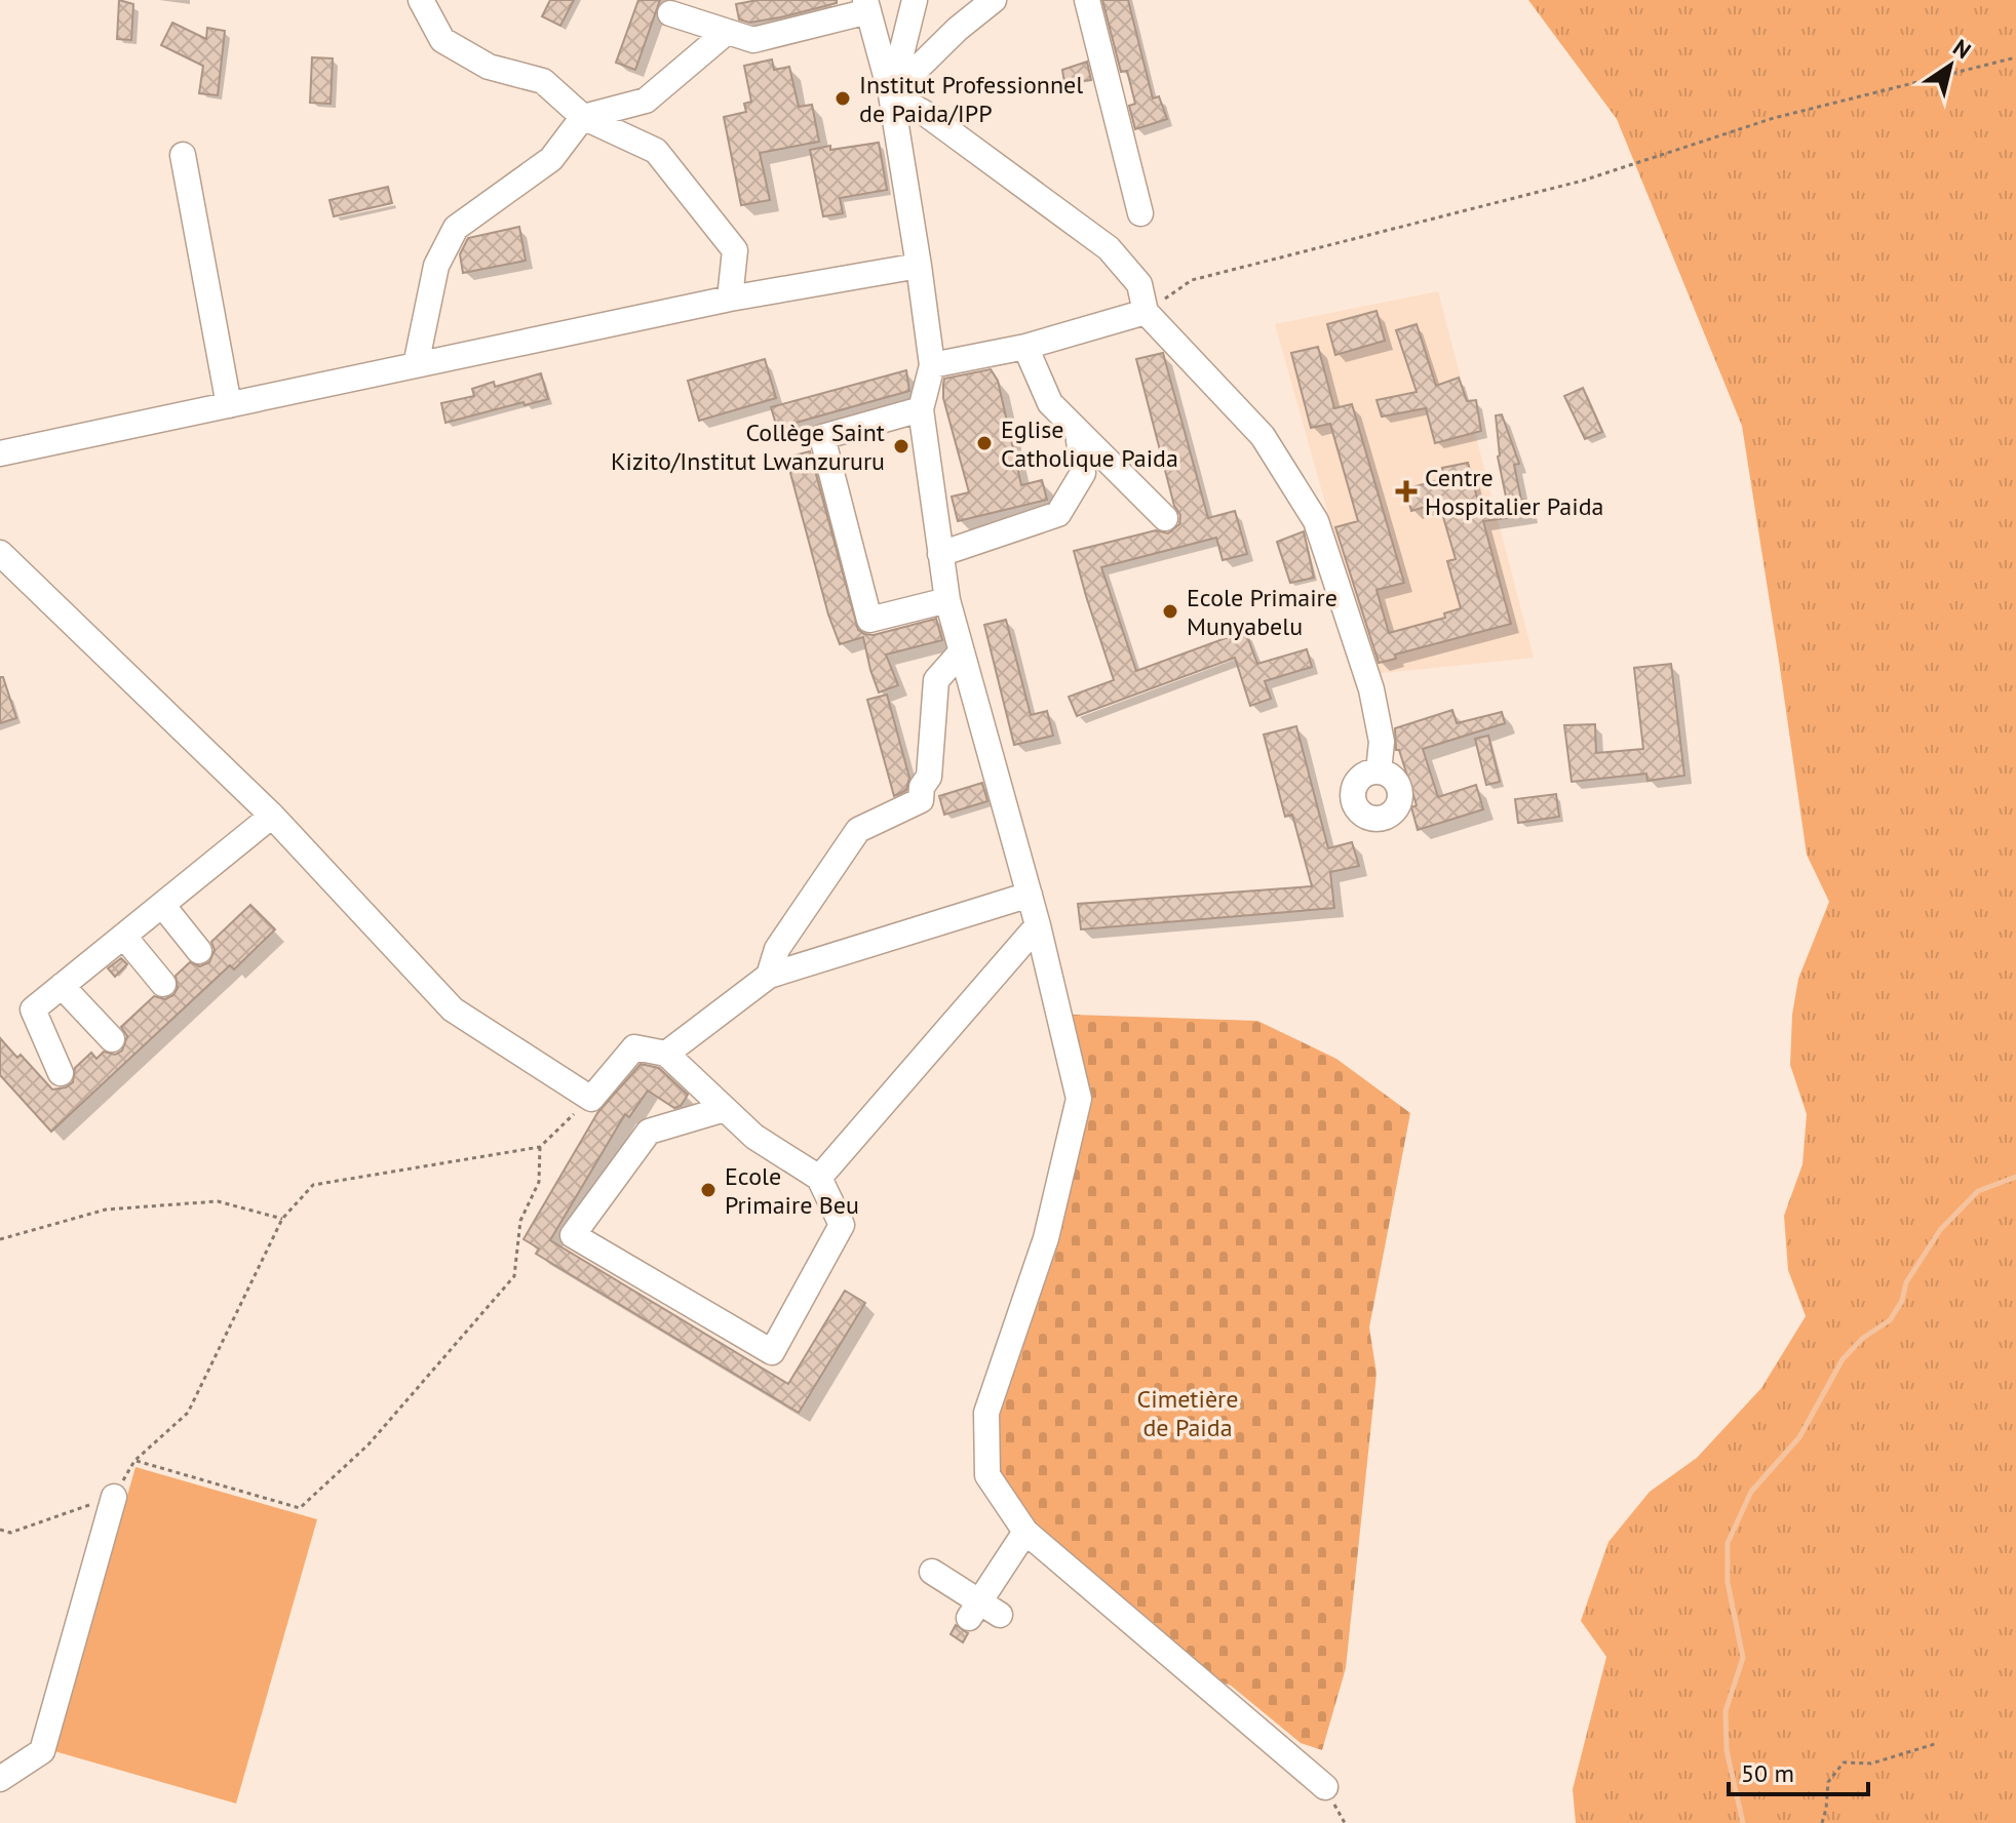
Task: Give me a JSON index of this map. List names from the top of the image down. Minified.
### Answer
{"parks":["Cimetière de Paida"],"places":{"other":["Institut Professionnel de Paida/IPP","Eglise Catholique Paida","Collège Saint Kizito/Institut Lwanzururu","Ecole Primaire Munyabelu","Ecole Primaire Beu"],"health":["Centre Hospitalier Paida"]},"scale_bar":"50 m","north":"top right"}
